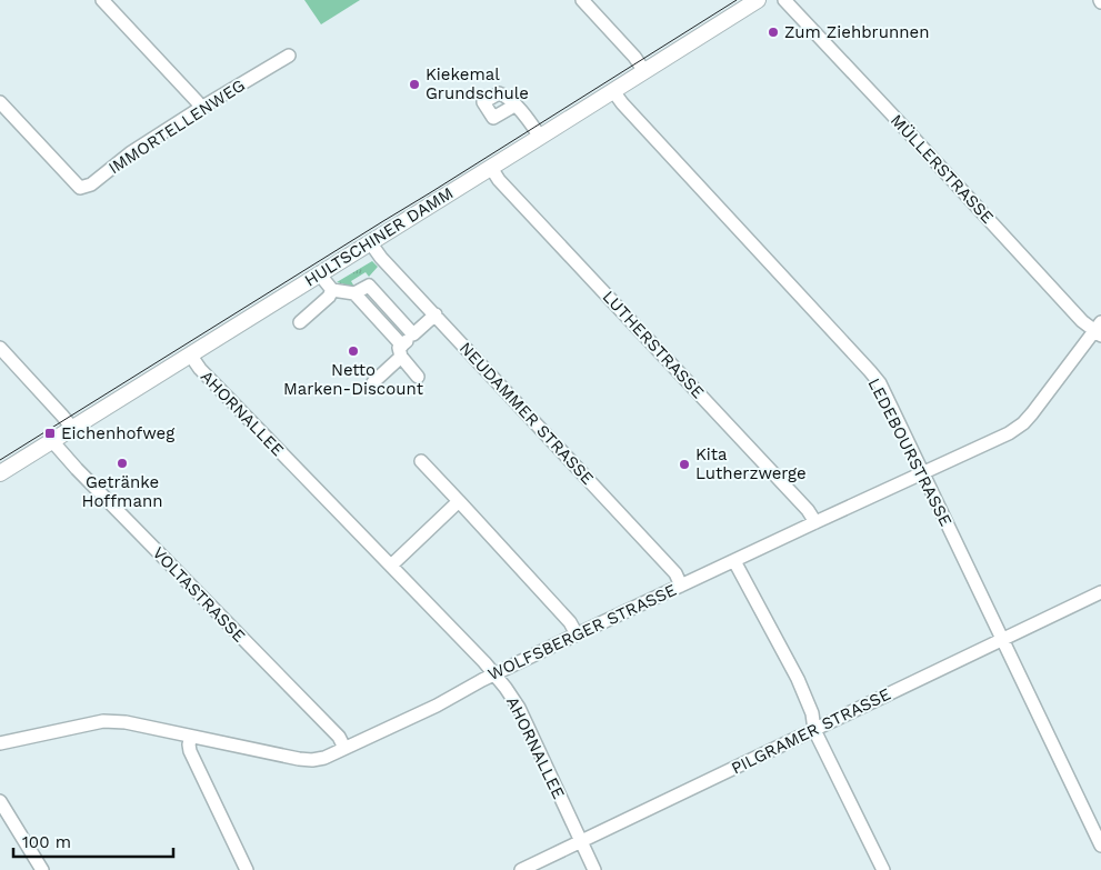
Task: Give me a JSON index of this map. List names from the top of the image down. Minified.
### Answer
{"streets":{"main road":["HULTSCHINER DAMM"],"street":["IMMORTELLENWEG","MÜLLERSTRASSE","LUTHERSTRASSE","AHORNALLEE","NEUDAMMER STRASSE","LEDEBOURSTRASSE","VOLTASTRASSE","WOLFSBERGER STRASSE","PILGRAMER STRASSE"]},"crossings":[["MÜLLERSTRASSE","WOLFSBERGER STRASSE"],["HULTSCHINER DAMM","LUTHERSTRASSE"],["HULTSCHINER DAMM","AHORNALLEE"],["HULTSCHINER DAMM","NEUDAMMER STRASSE"],["HULTSCHINER DAMM","LEDEBOURSTRASSE"],["HULTSCHINER DAMM","VOLTASTRASSE"],["LUTHERSTRASSE","WOLFSBERGER STRASSE"],["AHORNALLEE","WOLFSBERGER STRASSE"],["AHORNALLEE","PILGRAMER STRASSE"],["NEUDAMMER STRASSE","WOLFSBERGER STRASSE"],["LEDEBOURSTRASSE","WOLFSBERGER STRASSE"],["LEDEBOURSTRASSE","PILGRAMER STRASSE"],["VOLTASTRASSE","WOLFSBERGER STRASSE"]],"places":{"other":["Zum Ziehbrunnen","Kiekemal Grundschule","Netto Marken-Discount","Getränke Hoffmann","Kita Lutherzwerge"],"transit":["Eichenhofweg"]},"scale_bar":"100 m"}
